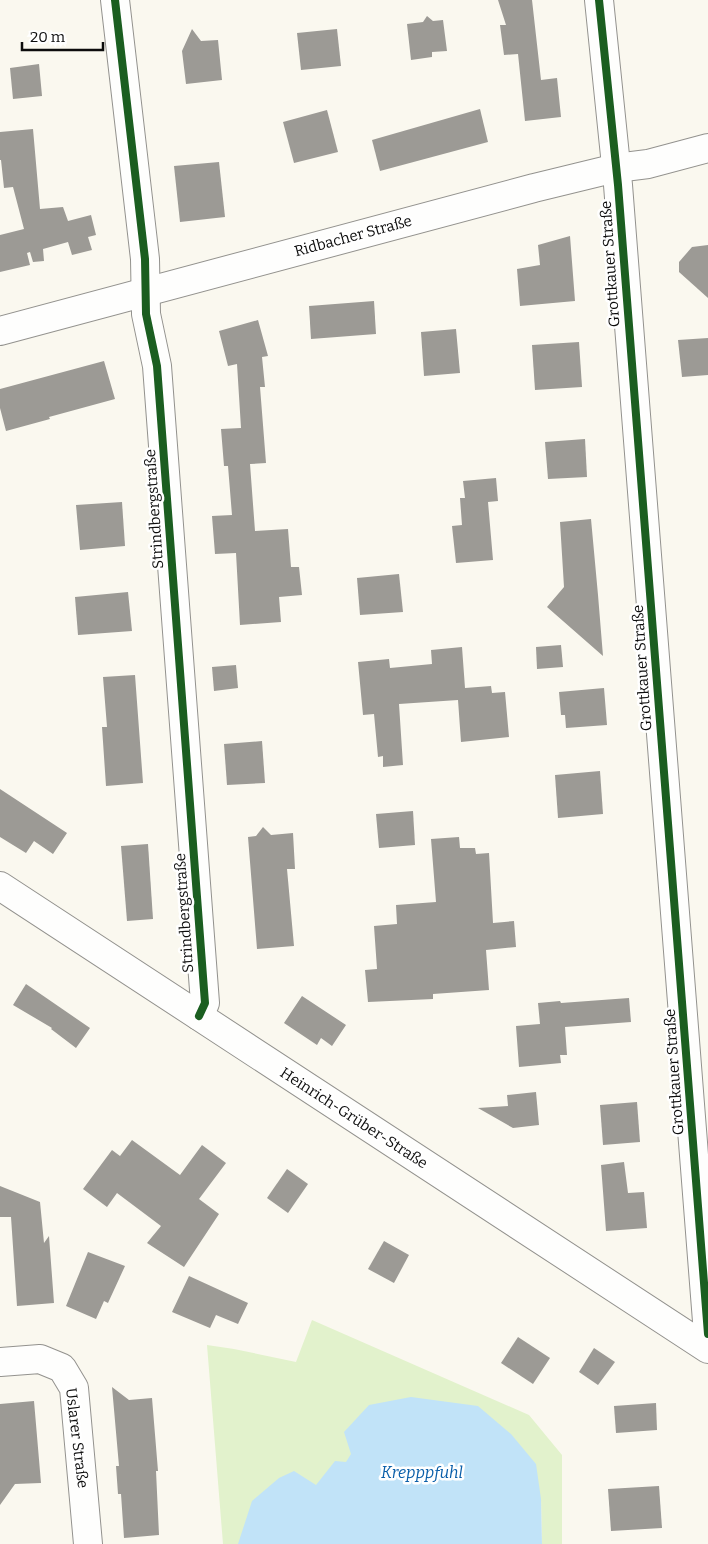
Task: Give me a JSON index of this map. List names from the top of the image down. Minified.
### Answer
{"streets":{"street":["Ridbacher Straße","Grottkauer Straße","Strindbergstraße","Heinrich-Grüber-Straße","Uslarer Straße"]},"crossings":[["Ridbacher Straße","Grottkauer Straße"],["Ridbacher Straße","Strindbergstraße"],["Strindbergstraße","Heinrich-Grüber-Straße"]],"water":["Krepppfuhl"],"scale_bar":"20 m"}
